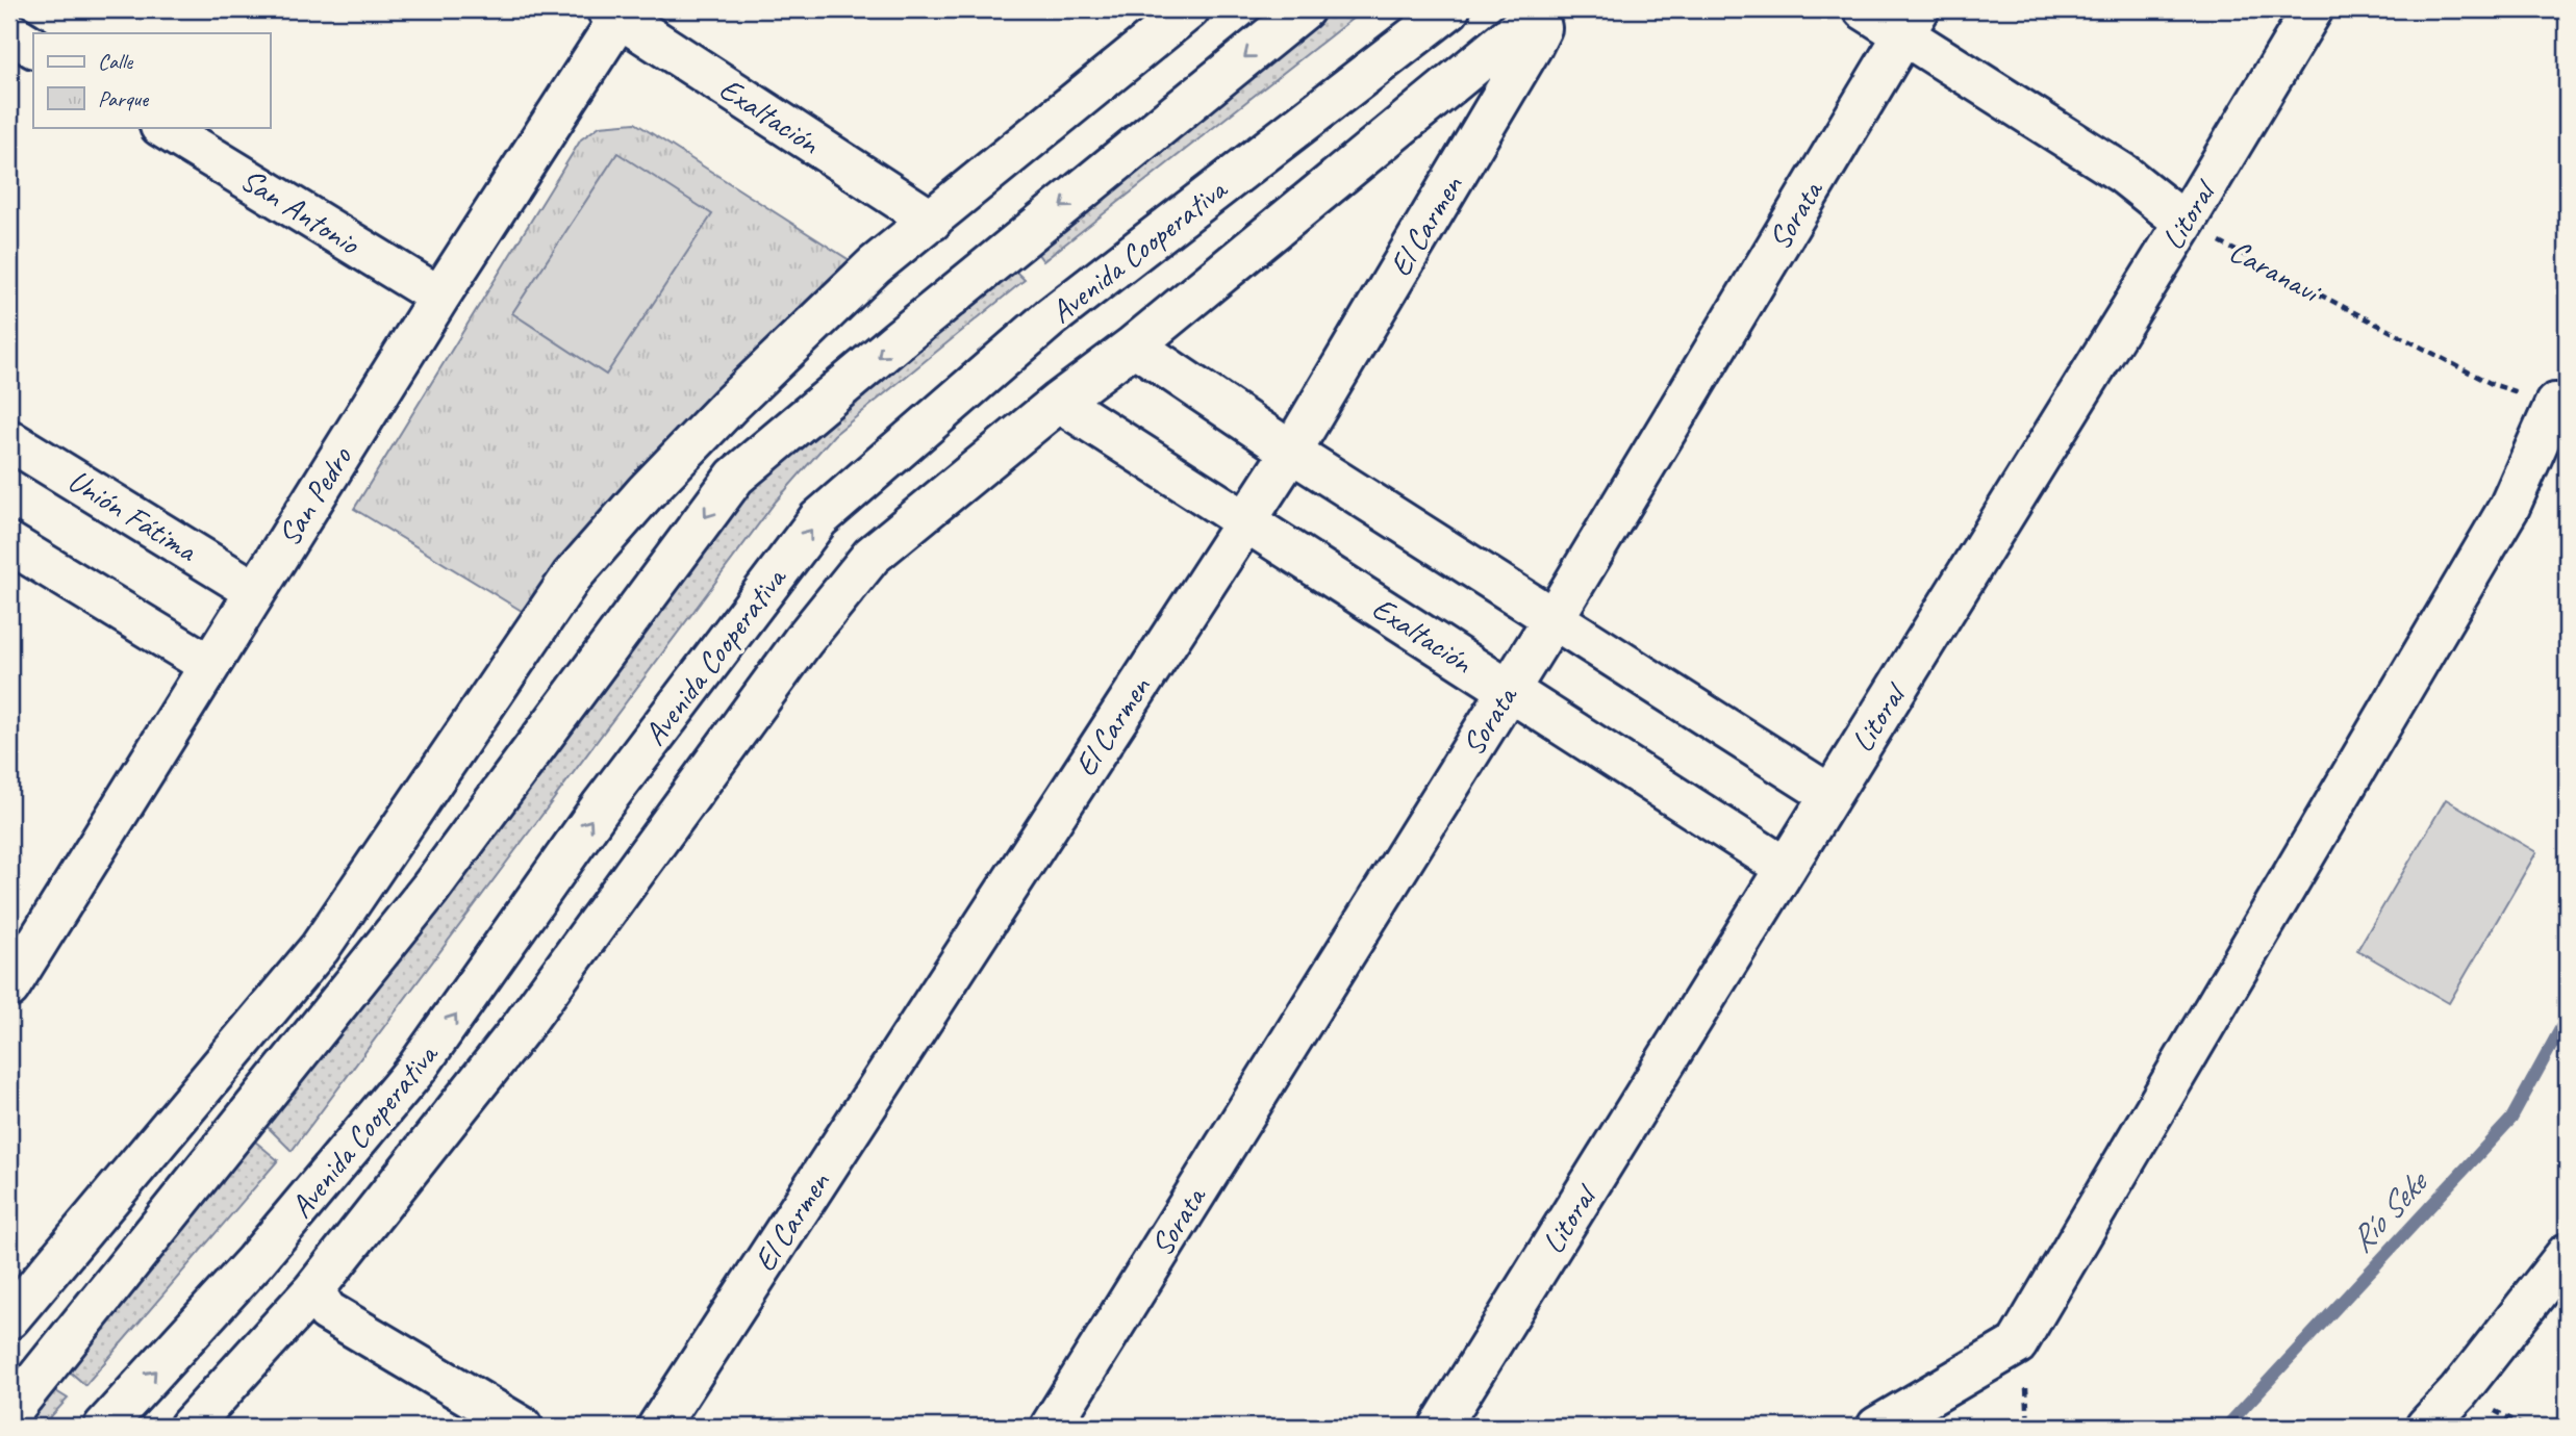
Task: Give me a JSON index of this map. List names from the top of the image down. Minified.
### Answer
{"streets":{"street":["Exaltación","San Antonio","Sorata","Litoral","El Carmen","Avenida Cooperativa","San Pedro","Unión Fátima"],"path":["Caranavi"]},"crossings":[["Exaltación","Sorata"],["Exaltación","Litoral"],["Exaltación","El Carmen"],["Exaltación","San Pedro"],["San Antonio","San Pedro"],["Litoral","Caranavi"],["San Pedro","Unión Fátima"]],"water":["Río Seke"],"legend":["Calle","Parque"]}
